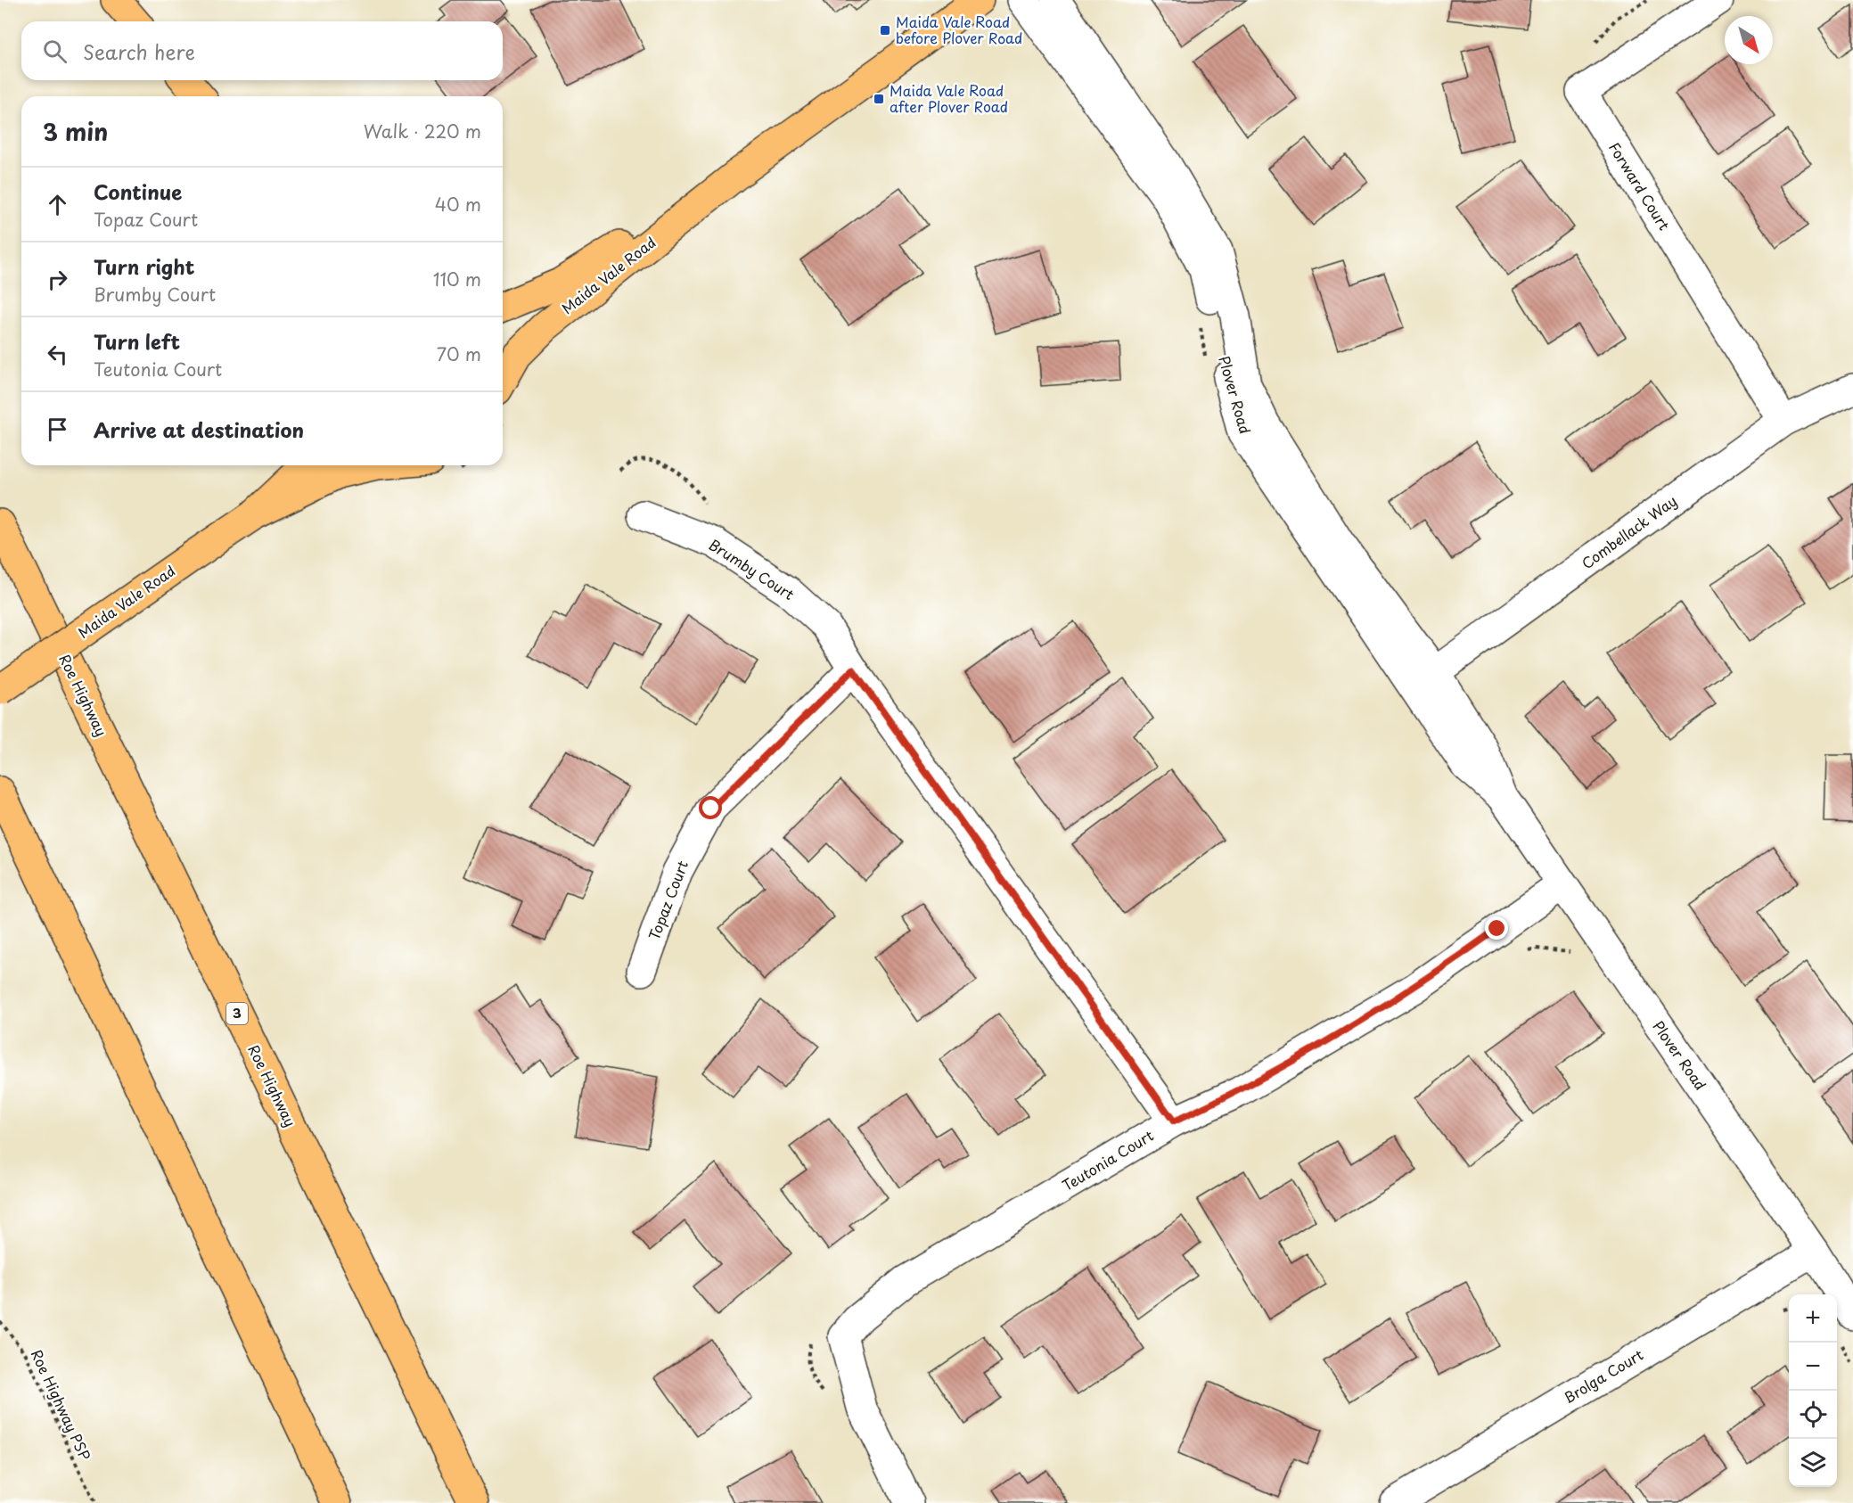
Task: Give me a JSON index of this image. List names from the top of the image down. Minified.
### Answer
{"streets":{"main road":["Maida Vale Road","Roe Highway","3"],"street":["Forward Court","Plover Road","Combellack Way","Brumby Court","Topaz Court","Teutonia Court","Brolga Court"],"path":["Roe Highway PSP"]},"crossings":[["Forward Court","Combellack Way"],["Plover Road","Combellack Way"],["Plover Road","Teutonia Court"],["Plover Road","Brolga Court"],["Brumby Court","Topaz Court"],["Brumby Court","Teutonia Court"]],"places":{"transit":["Maida Vale Road before Plover Road","Maida Vale Road after Plover Road"]},"north":"bottom right","page":{"search":"Search here","heading":["3 min","Walk · 220 m"],"list":[["Continue","Topaz Court","40 m"],["Turn right","Brumby Court","110 m"],["Turn left","Teutonia Court","70 m"],"Arrive at destination"],"map_buttons":["+","−"]}}
